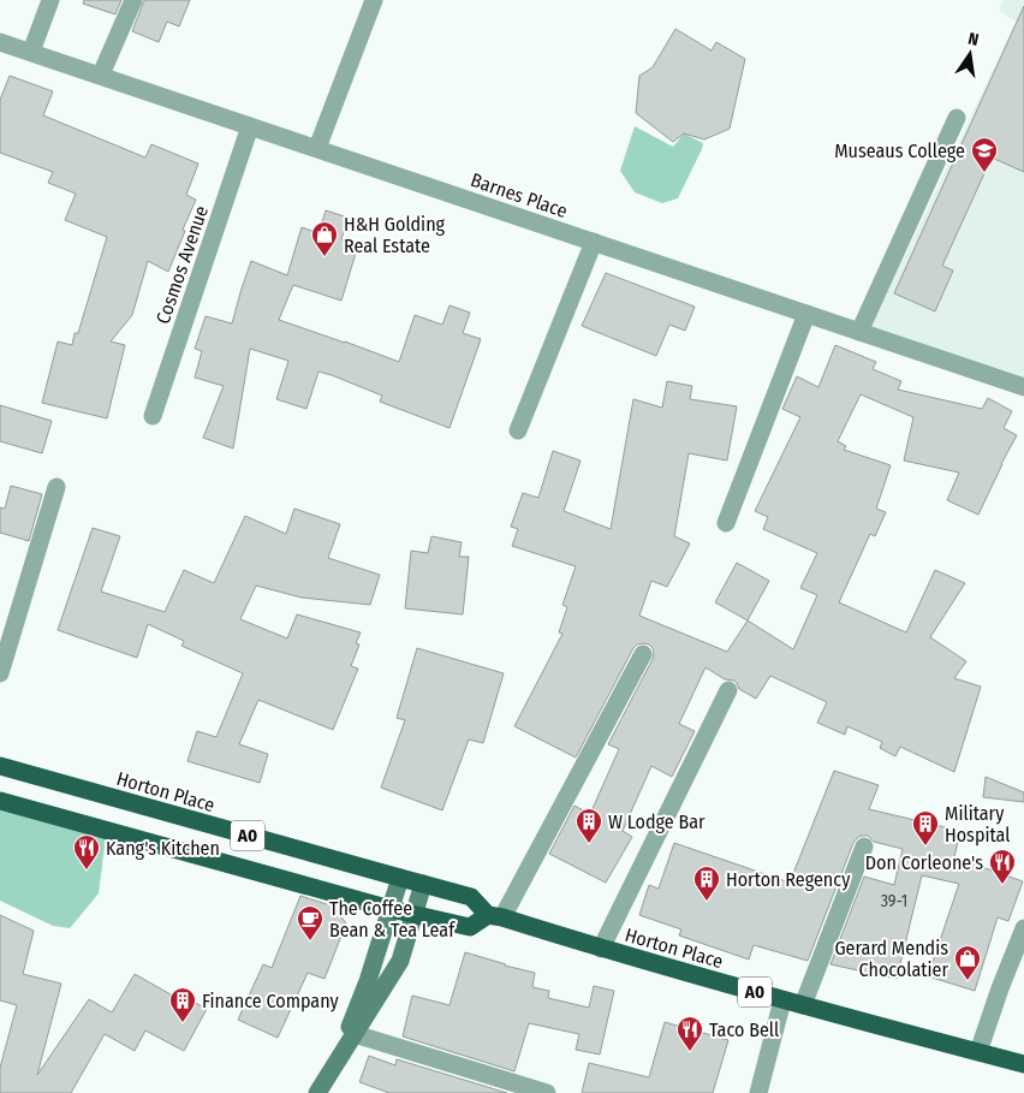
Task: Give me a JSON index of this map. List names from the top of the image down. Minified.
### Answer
{"streets":{"highway":["Horton Place","A0"],"street":["Barnes Place","Cosmos Avenue"]},"crossings":[["Barnes Place","Cosmos Avenue"],["Horton Place","A0"]],"places":{"school or university":["Museaus College"],"shop":["H&H Golding Real Estate","Gerard Mendis Chocolatier"],"building":["W Lodge Bar","Military Hospital","Horton Regency","Finance Company"],"restaurant":["Kang's Kitchen","Don Corleone's","Taco Bell"],"cafe":["The Coffee Bean & Tea Leaf"]},"house_numbers":["39-1"],"north":"top"}
